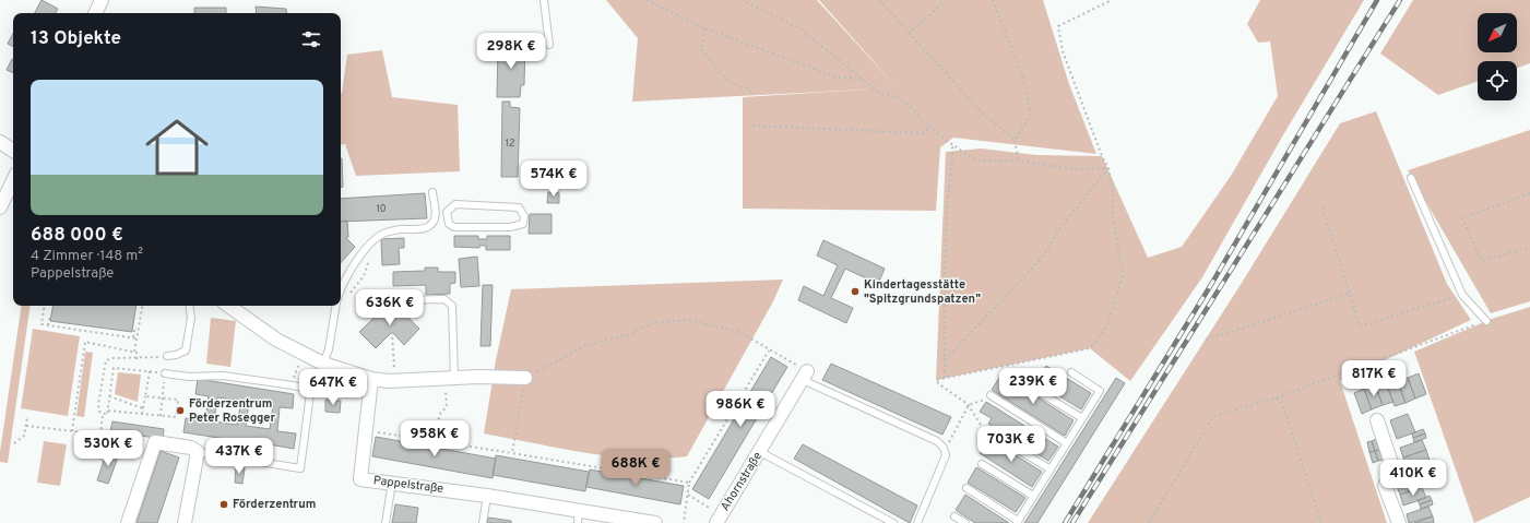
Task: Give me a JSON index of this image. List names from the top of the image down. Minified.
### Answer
{"streets":{"street":["Ahornstraße","Pappelstraße"]},"places":["Kindertagesstätte \"Spitzgrundspatzen\"","Förderzentrum Peter Rosegger","Förderzentrum"],"house_numbers":["12","10"],"north":"bottom left","page":{"heading":"13 Objekte","price":["298K €","574K €","636K €","817K €","239K €","647K €","986K €","958K €","703K €","530K €","437K €","688K €","410K €"],"list":[{"name":"688 000 €","note":"4 Zimmer · 148 m² · Pappelstraße"}]}}
